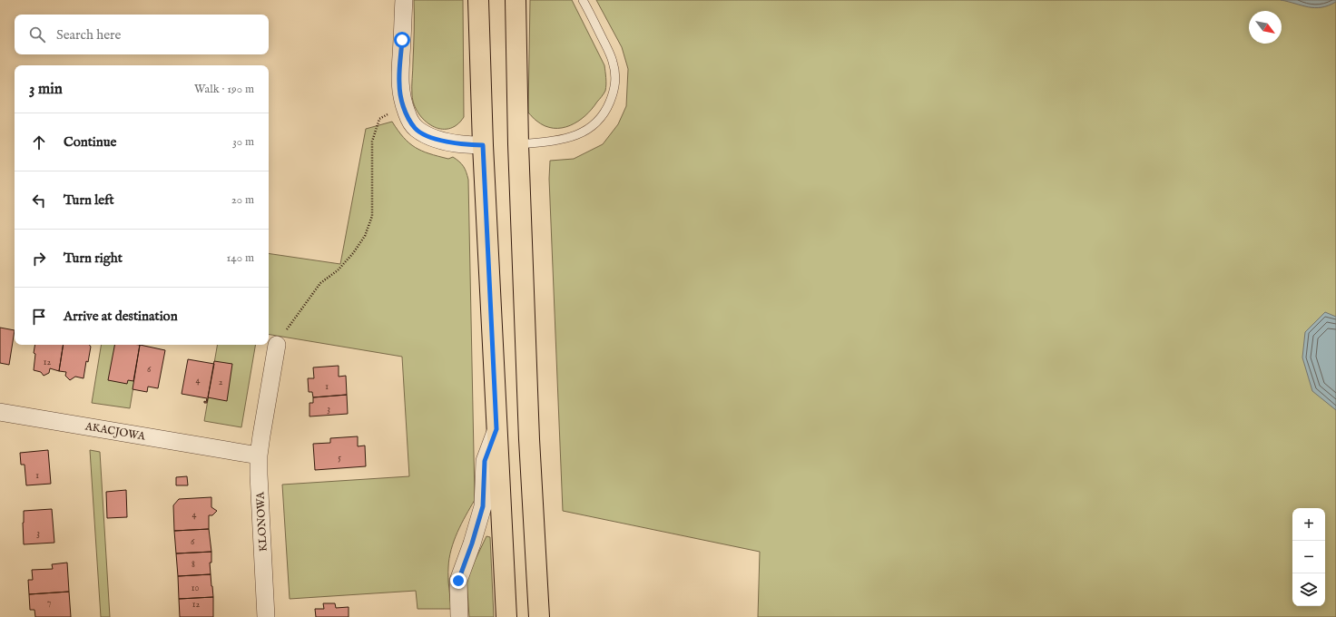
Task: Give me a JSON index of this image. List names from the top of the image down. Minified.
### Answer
{"streets":{"street":["AKACJOWA","KLONOWA"]},"crossings":[["AKACJOWA","KLONOWA"]],"house_numbers":["12","6","4","2","1","3","5","1","4","3","6","8","10","7","12"],"north":"bottom right","page":{"search":"Search here","heading":["3 min","Walk · 190 m"],"list":[["Continue","30 m"],["Turn left","20 m"],["Turn right","140 m"],"Arrive at destination"],"map_buttons":["+","−"]}}
